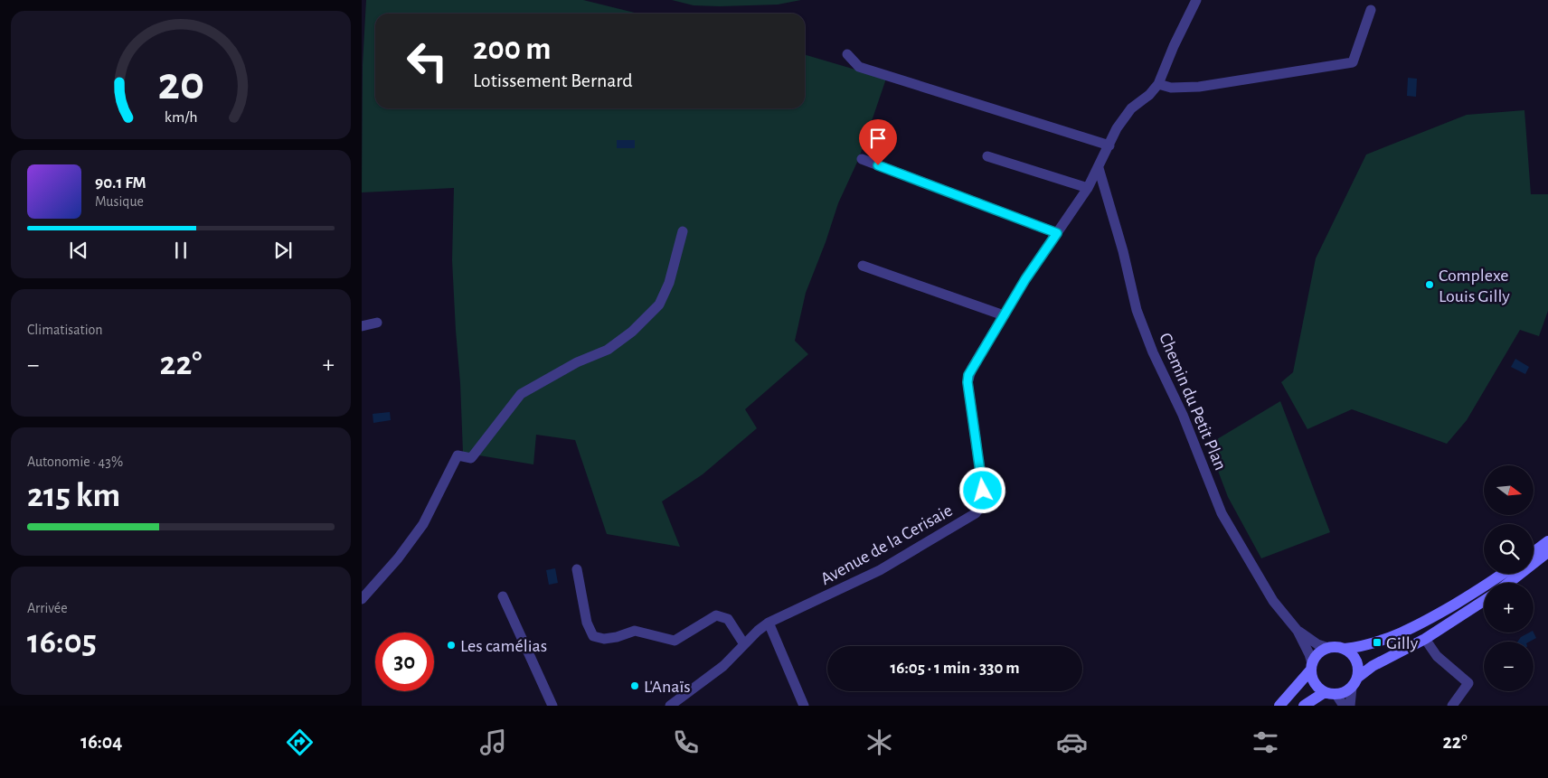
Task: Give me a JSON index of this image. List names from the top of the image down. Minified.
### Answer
{"streets":{"street":["Chemin du Petit Plan","Avenue de la Cerisaie"]},"crossings":[["Chemin du Petit Plan","Avenue de la Cerisaie"]],"places":{"other":["Complexe Louis Gilly","Les camélias","L'Anaïs"],"transit":["Gilly"]},"north":"right","page":{"turn":["200 m","Lotissement Bernard"],"song":["90.1 FM","Musique"],"tile":["Climatisation",["Autonomie · 43%","215 km"],["Arrivée","16:05"]],"heat":["−","22°","+"],"map_buttons":["+","−"],"limit":"30","trip":"16:05 · 1 min · 330 m","tabs":["16:04","22°"],"gauge":["20","km/h"]}}
